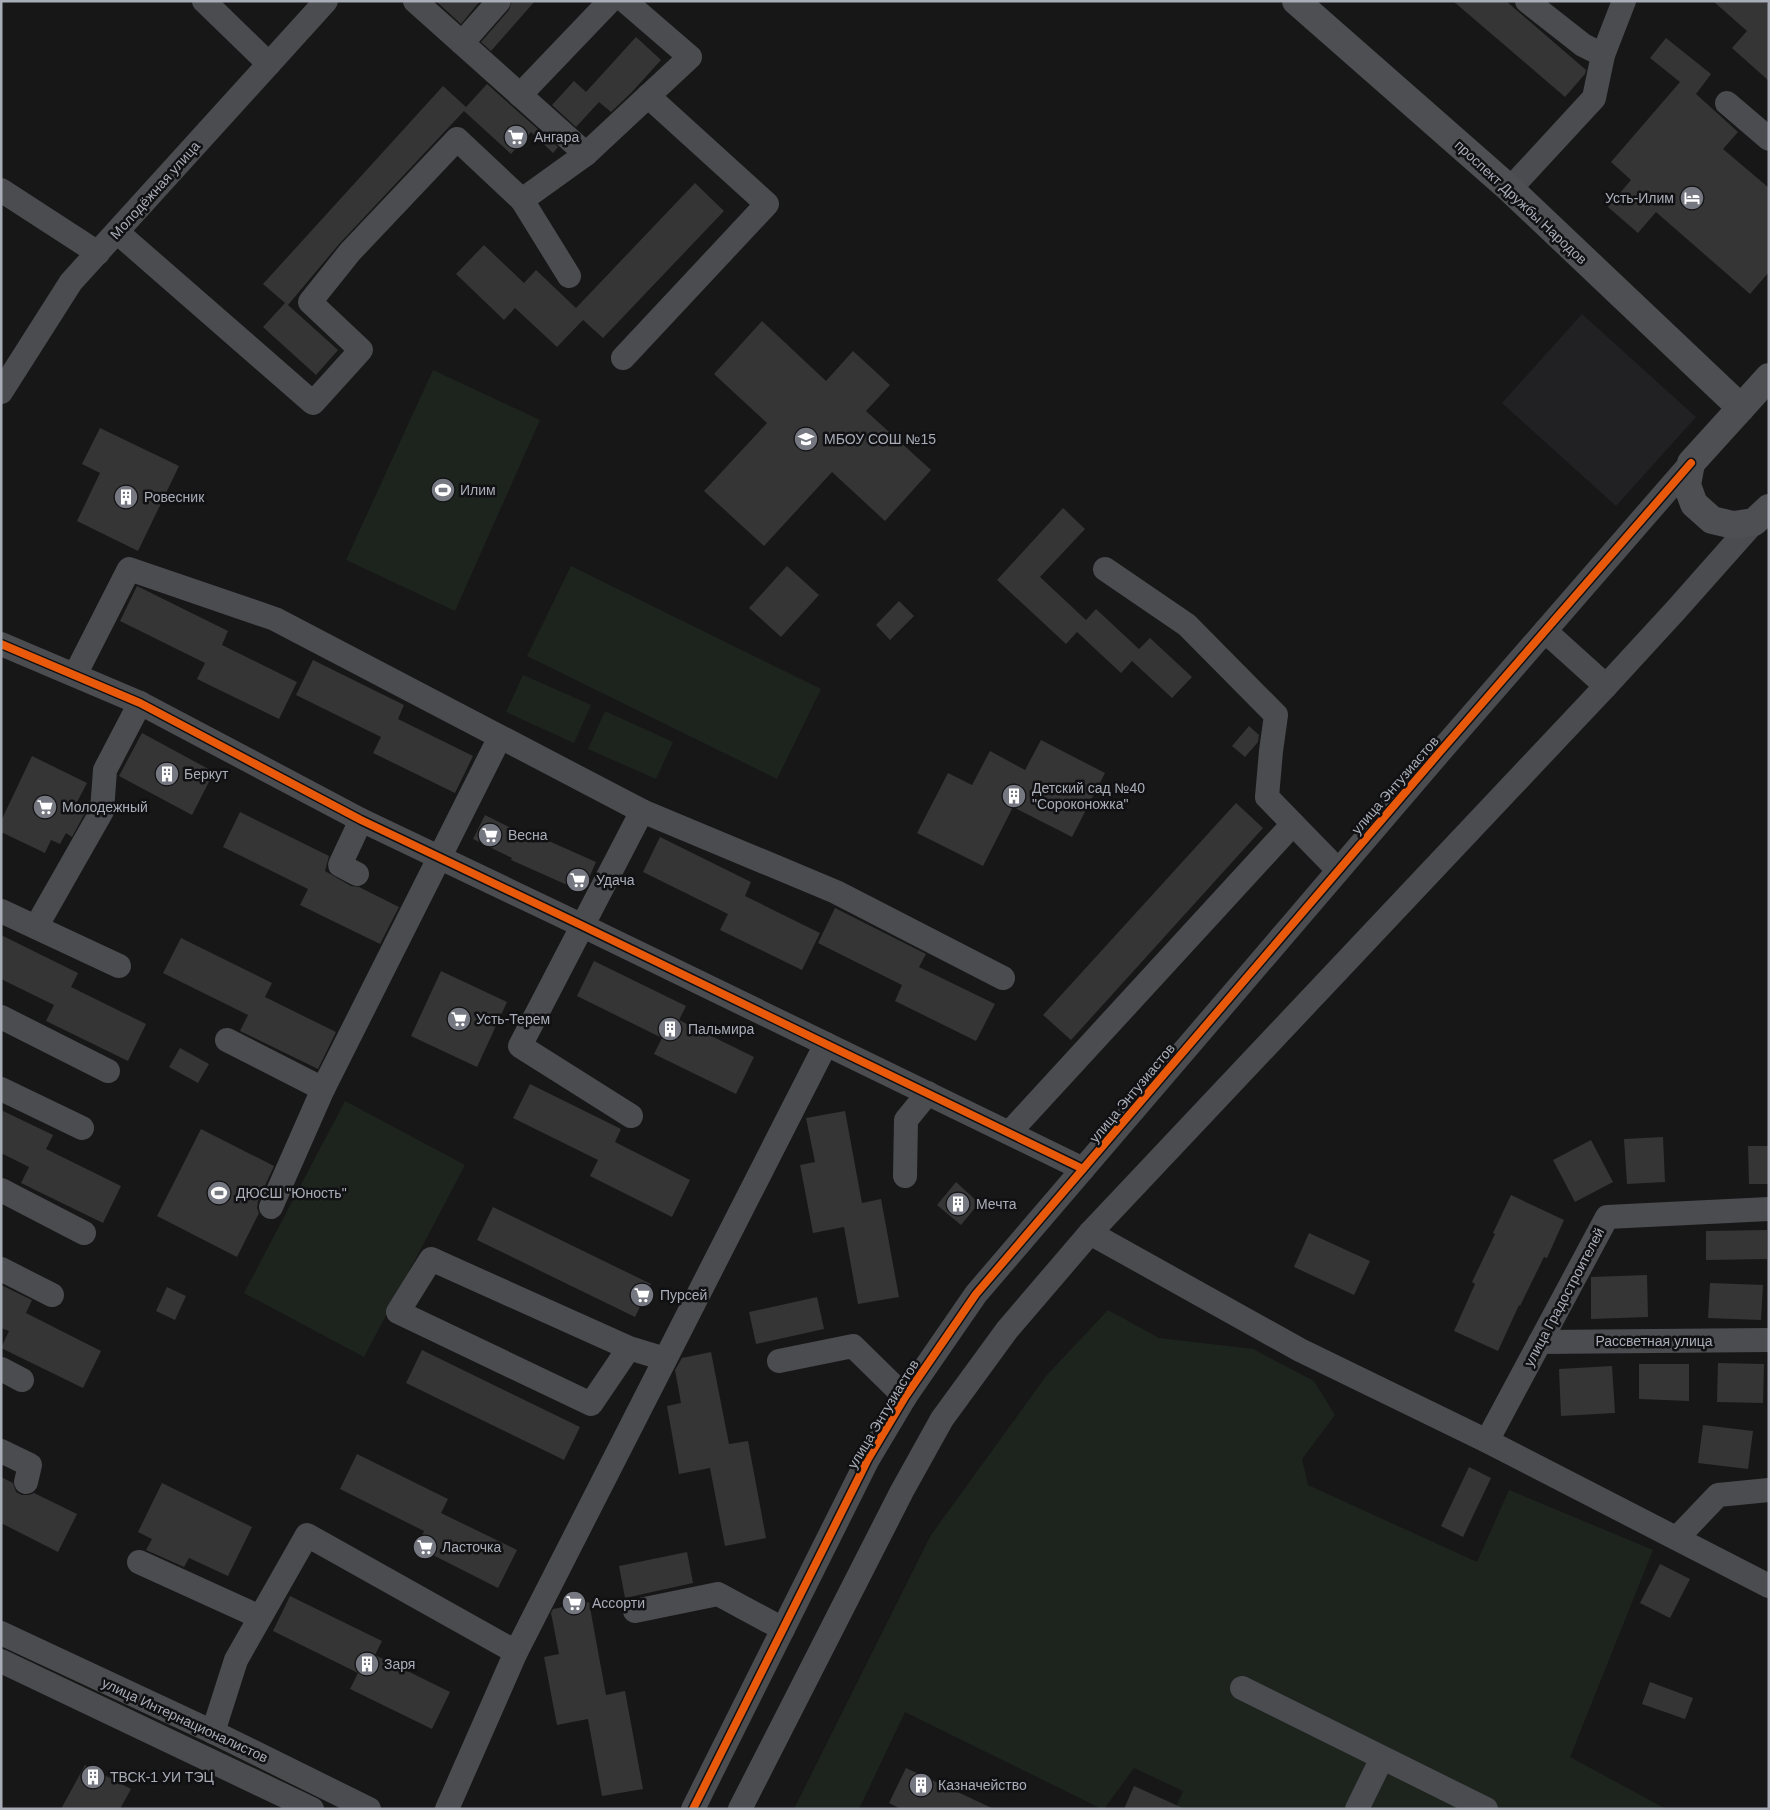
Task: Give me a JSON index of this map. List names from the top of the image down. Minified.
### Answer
{"streets":{"main road":["проспект Дружбы Народов"],"street":["Молодёжная улица","улица Энтузиастов","улица Градостроителей","Рассветная улица","улица Интернационалистов"]},"crossings":[["улица Градостроителей","Рассветная улица"]],"places":{"supermarket":["Ангара","Молодежный","Весна","Удача","Усть-Терем","Пурсей","Ласточка","Ассорти"],"hotel":["Усть-Илим"],"school or university":["МБОУ СОШ №15"],"sports":["Илим","ДЮСШ \"Юность\""],"building":["Ровесник","Беркут","Детский сад №40 \"Сороконожка\"","Пальмира","Мечта","Заря","ТВСК-1 УИ ТЭЦ","Казначейство"]}}
